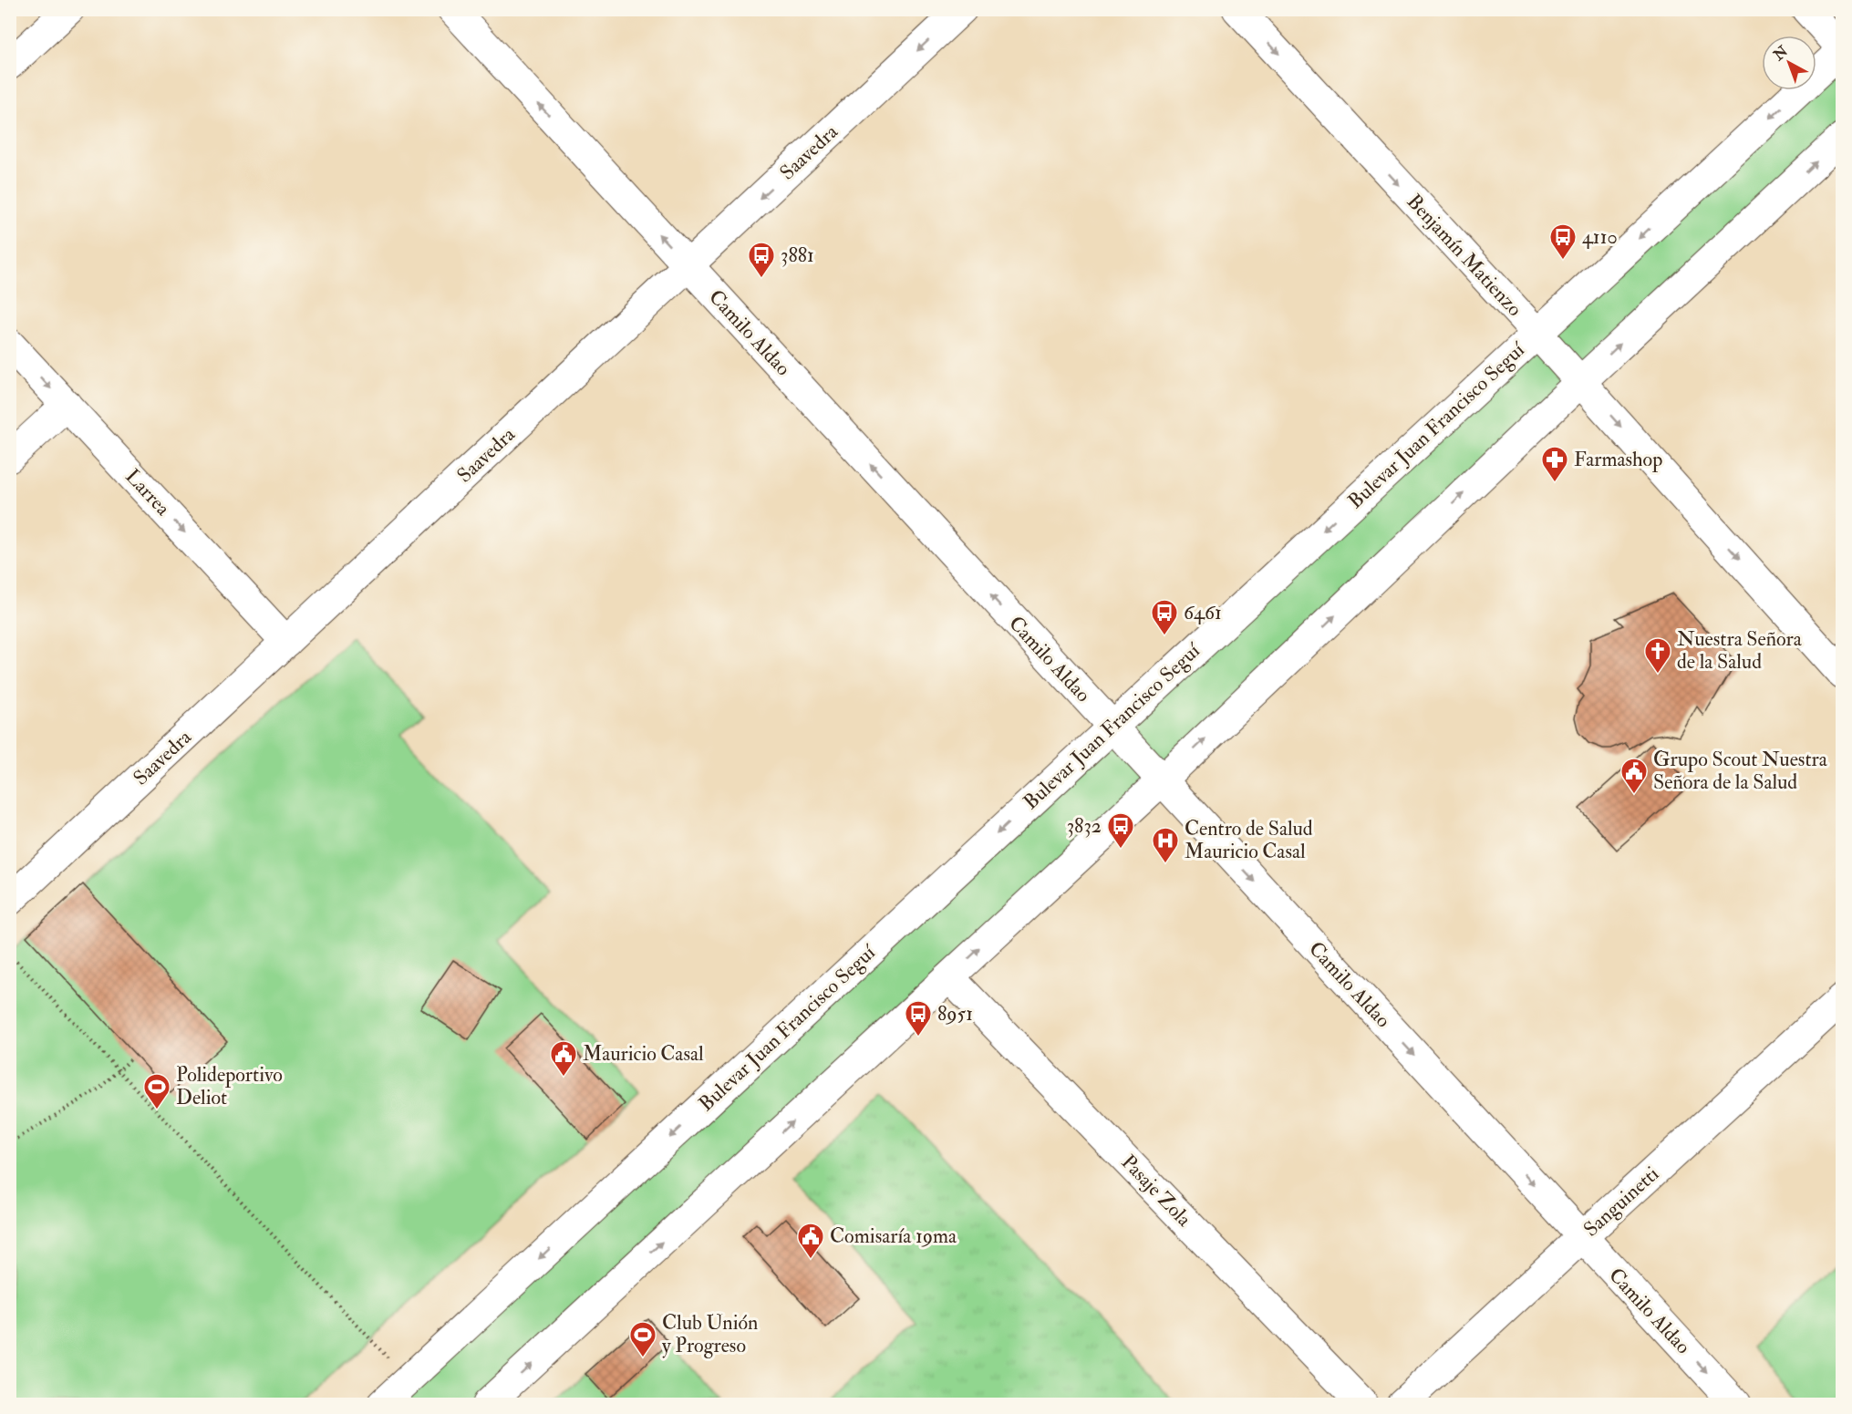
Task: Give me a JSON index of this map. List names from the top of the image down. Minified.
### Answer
{"streets":{"street":["Saavedra","Benjamín Matienzo","Camilo Aldao","Bulevar Juan Francisco Seguí","Larrea","Pasaje Zola","Sanguinetti"]},"crossings":[["Saavedra","Camilo Aldao"],["Saavedra","Larrea"],["Benjamín Matienzo","Bulevar Juan Francisco Seguí"],["Camilo Aldao","Bulevar Juan Francisco Seguí"],["Camilo Aldao","Sanguinetti"]],"one_way":["Benjamín Matienzo","Larrea"],"places":{"bus stop":["4110","3881","6461","3832","8951"],"pharmacy":["Farmashop"],"church":["Nuestra Señora de la Salud"],"public building":["Grupo Scout Nuestra Señora de la Salud","Mauricio Casal","Comisaría 19ma"],"hospital":["Centro de Salud Mauricio Casal"],"sports":["Polideportivo Deliot","Club Unión y Progreso"]},"north":"top left"}
